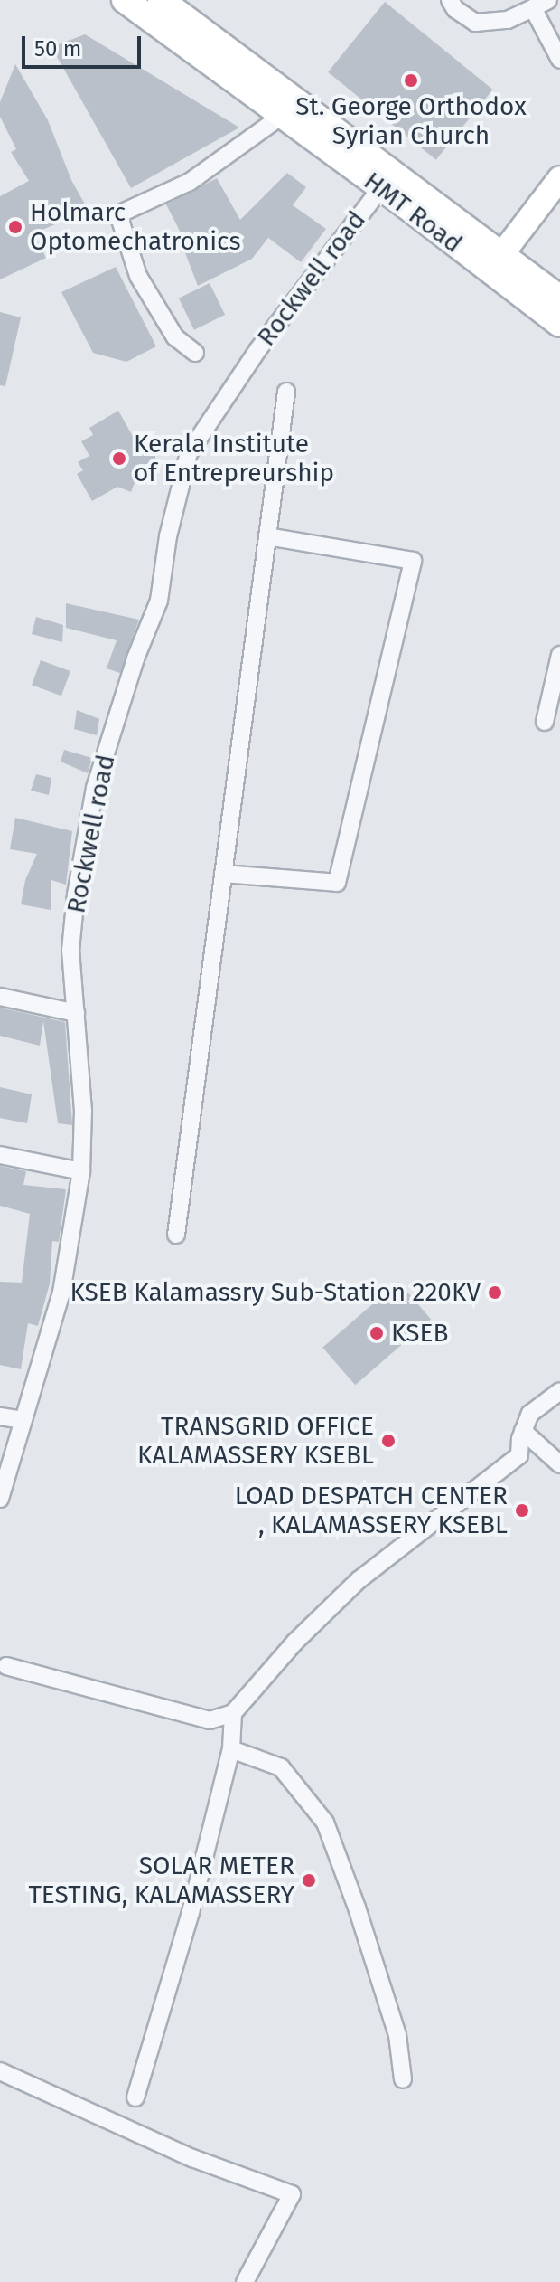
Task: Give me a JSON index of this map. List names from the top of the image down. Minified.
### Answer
{"streets":{"main road":["HMT Road"],"street":["Rockwell road"]},"crossings":[["HMT Road","Rockwell road"]],"places":["St. George Orthodox Syrian Church","Holmarc Optomechatronics","Kerala Institute of Entrepreurship","KSEB Kalamassry Sub-Station 220KV","KSEB","TRANSGRID OFFICE KALAMASSERY KSEBL","LOAD DESPATCH CENTER , KALAMASSERY KSEBL","SOLAR METER TESTING, KALAMASSERY"],"scale_bar":"50 m"}
